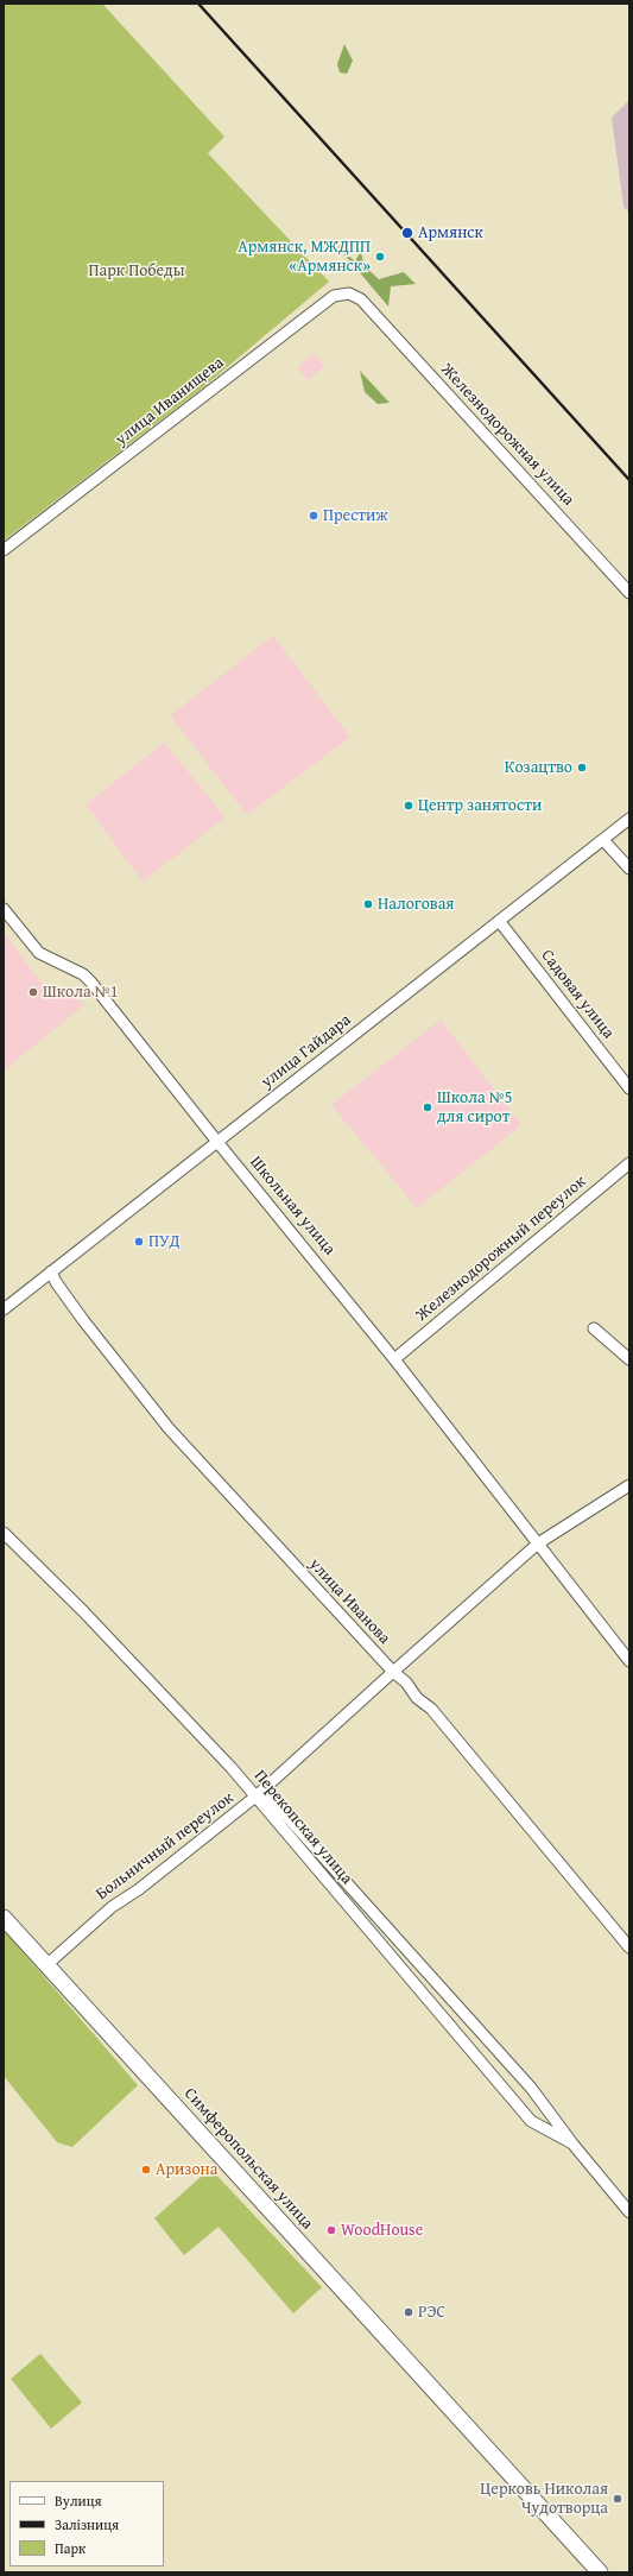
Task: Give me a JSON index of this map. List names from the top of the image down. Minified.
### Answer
{"streets":{"highway":["Симферопольская улица"],"street":["улица Иванищева","Железнодорожная улица","Садовая улица","улица Гайдара","Школьная улица","Железнодорожный переулок","улица Иванова","Перекопская улица","Больничный переулок"]},"crossings":[["улица Иванищева","Железнодорожная улица"],["Садовая улица","улица Гайдара"],["улица Гайдара","Школьная улица"],["улица Гайдара","улица Иванова"],["Школьная улица","Железнодорожный переулок"],["Школьная улица","Больничный переулок"],["улица Иванова","Больничный переулок"],["Перекопская улица","Больничный переулок"],["Больничный переулок","Симферопольская улица"]],"parks":["Парк Победы"],"places":["Армянск","Армянск, МЖДПП «Армянск»","Престиж","Козацтво","Центр занятости","Налоговая","Школа №1","Школа №5 для сирот","ПУД","Аризона","WoodHouse","РЭС","Церковь Николая Чудотворца"],"legend":["Вулиця","Залізниця","Парк"]}
